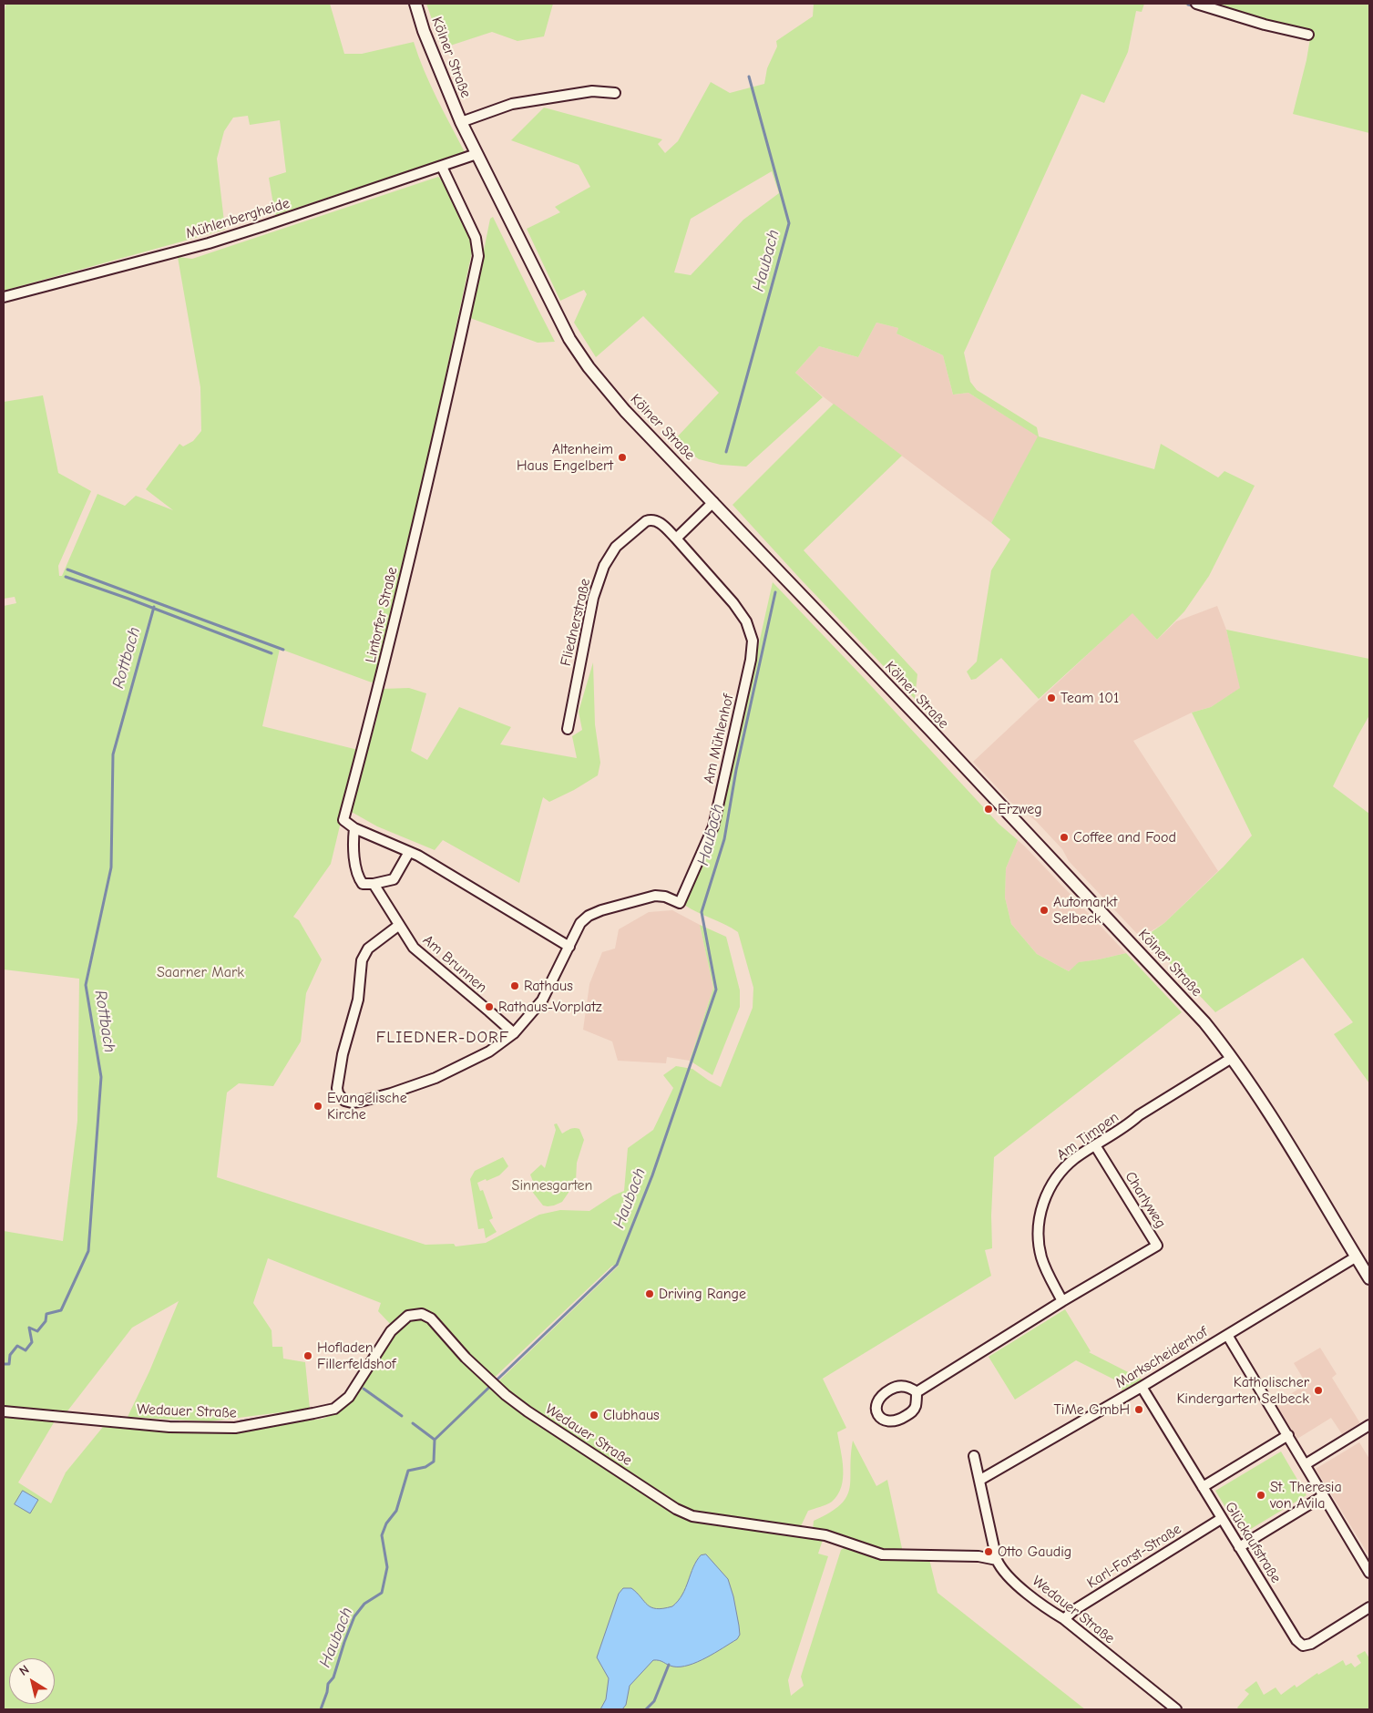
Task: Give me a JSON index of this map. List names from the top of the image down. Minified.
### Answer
{"streets":{"main road":["Kölner Straße"],"street":["Mühlenbergheide","Lintorfer Straße","Fliednerstraße","Am Mühlenhof","Am Brunnen","Am Timpen","Charlyweg","Markscheiderhof","Wedauer Straße","Glückaufstraße","Karl-Forst-Straße"]},"crossings":[["Kölner Straße","Mühlenbergheide"],["Kölner Straße","Am Timpen"],["Kölner Straße","Markscheiderhof"],["Mühlenbergheide","Lintorfer Straße"],["Lintorfer Straße","Am Brunnen"],["Fliednerstraße","Am Mühlenhof"],["Am Mühlenhof","Am Brunnen"],["Am Timpen","Charlyweg"],["Markscheiderhof","Glückaufstraße"],["Wedauer Straße","Karl-Forst-Straße"],["Glückaufstraße","Karl-Forst-Straße"]],"districts":["FLIEDNER-DORF"],"water":["Haubach","Rottbach"],"parks":["Saarner Mark","Sinnesgarten"],"places":["Altenheim Haus Engelbert","Team 101","Erzweg","Coffee and Food","Automarkt Selbeck","Rathaus","Rathaus-Vorplatz","Evangelische Kirche","Driving Range","Hofladen Fillerfeldshof","Katholischer Kindergarten Selbeck","TiMe GmbH","Clubhaus","St. Theresia von Avila","Otto Gaudig"],"north":"top left"}
